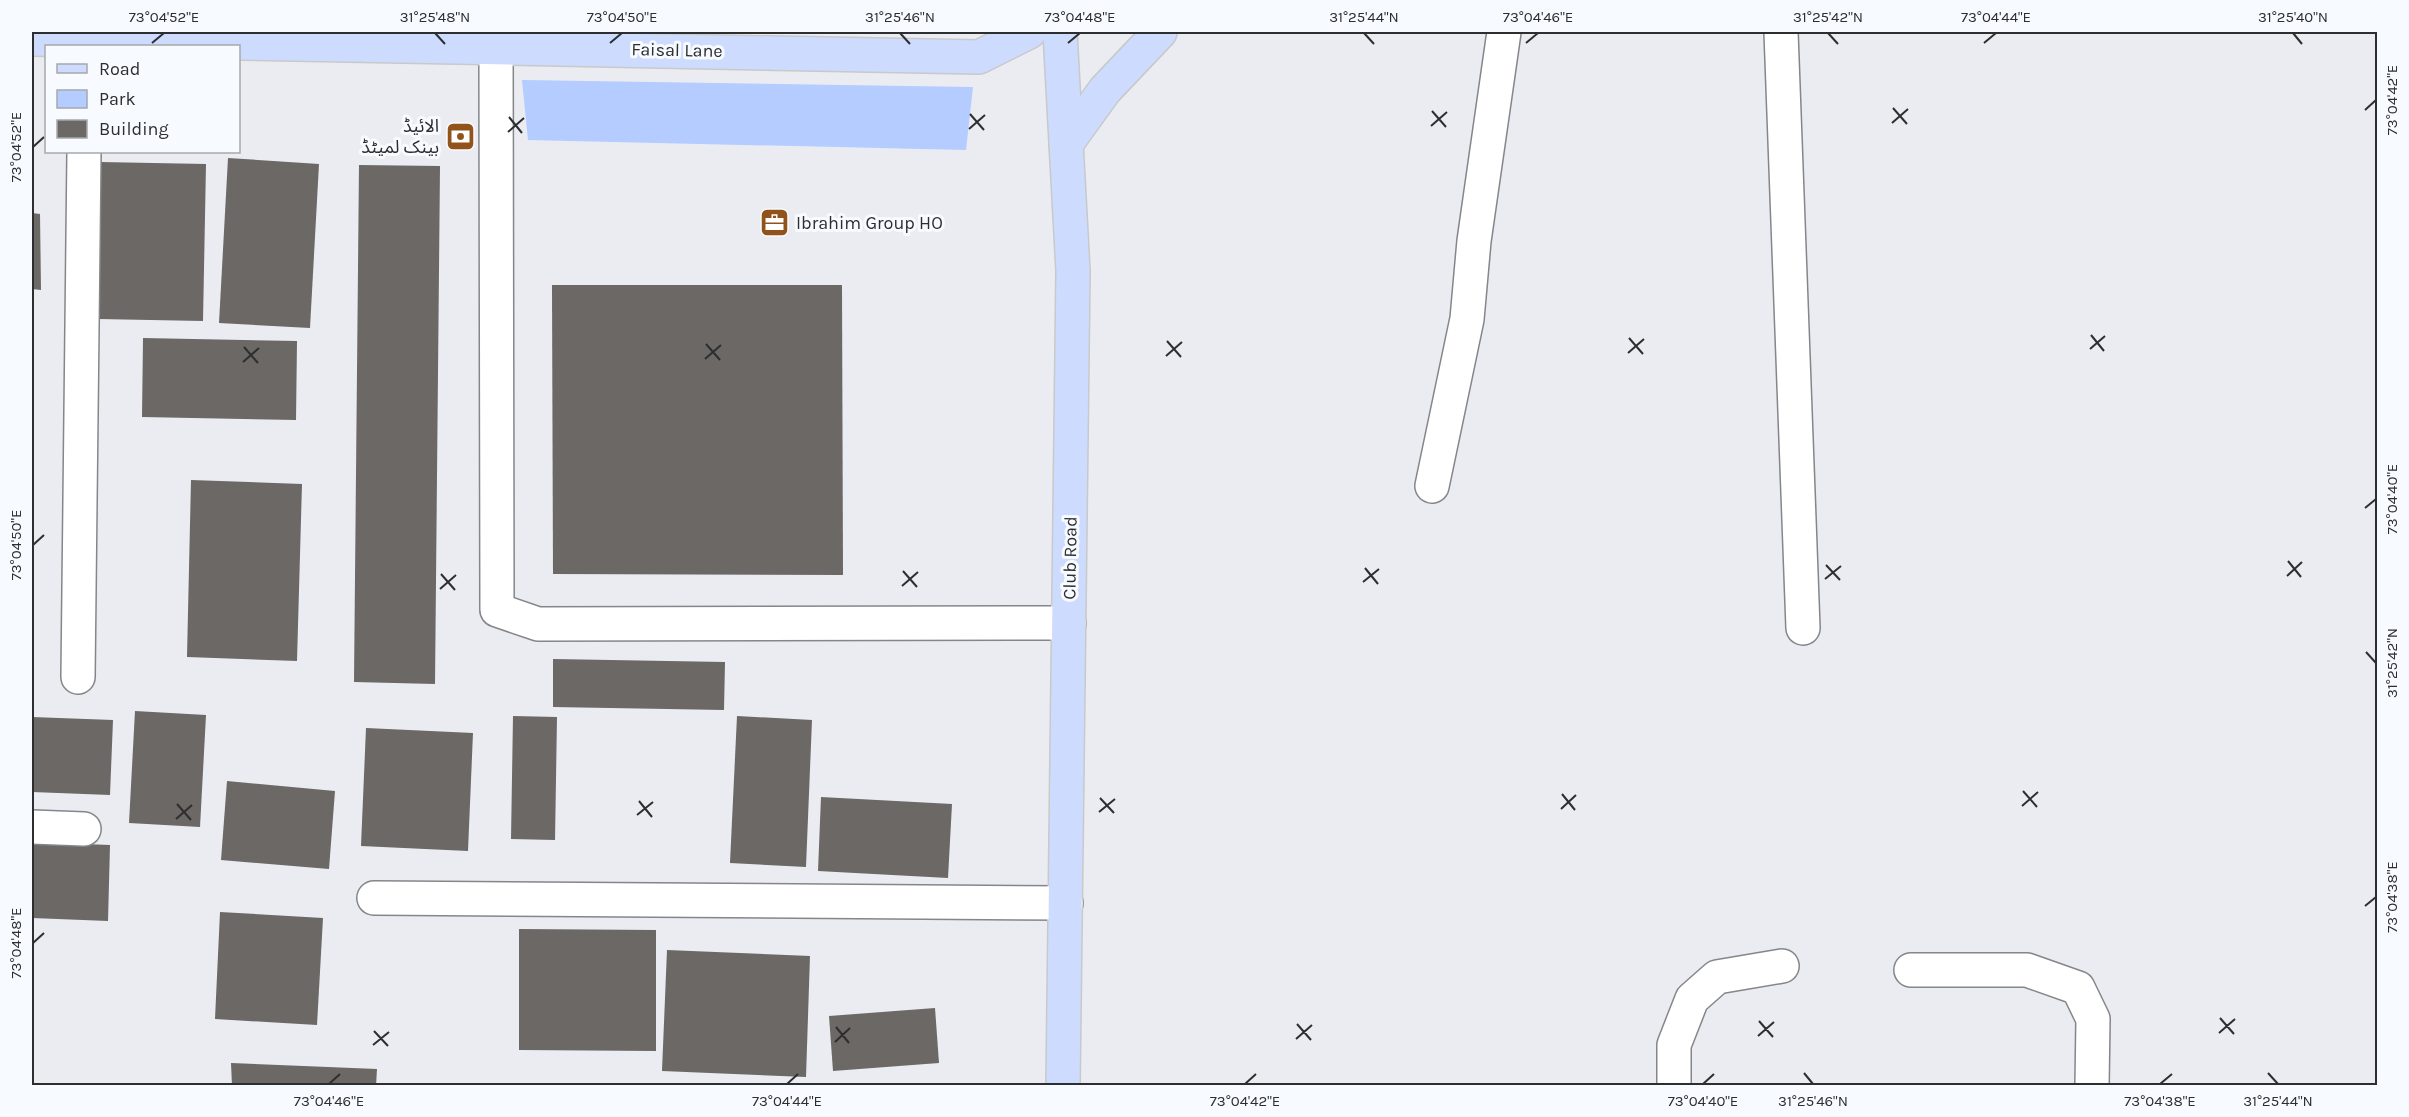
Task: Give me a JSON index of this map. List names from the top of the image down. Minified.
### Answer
{"streets":{"main road":["Faisal Lane","Club Road"]},"places":{"bank":["الائیڈ بینک لمیٹڈ"],"office":["Ibrahim Group HO"]},"legend":["Road","Park","Building"],"coordinates":["73°04'52\"E","31°25'48\"N","73°04'50\"E","31°25'46\"N","73°04'48\"E","31°25'44\"N","73°04'46\"E","31°25'42\"N","73°04'44\"E","31°25'40\"N","73°04'42\"E","73°04'40\"E","73°04'38\"E"]}
